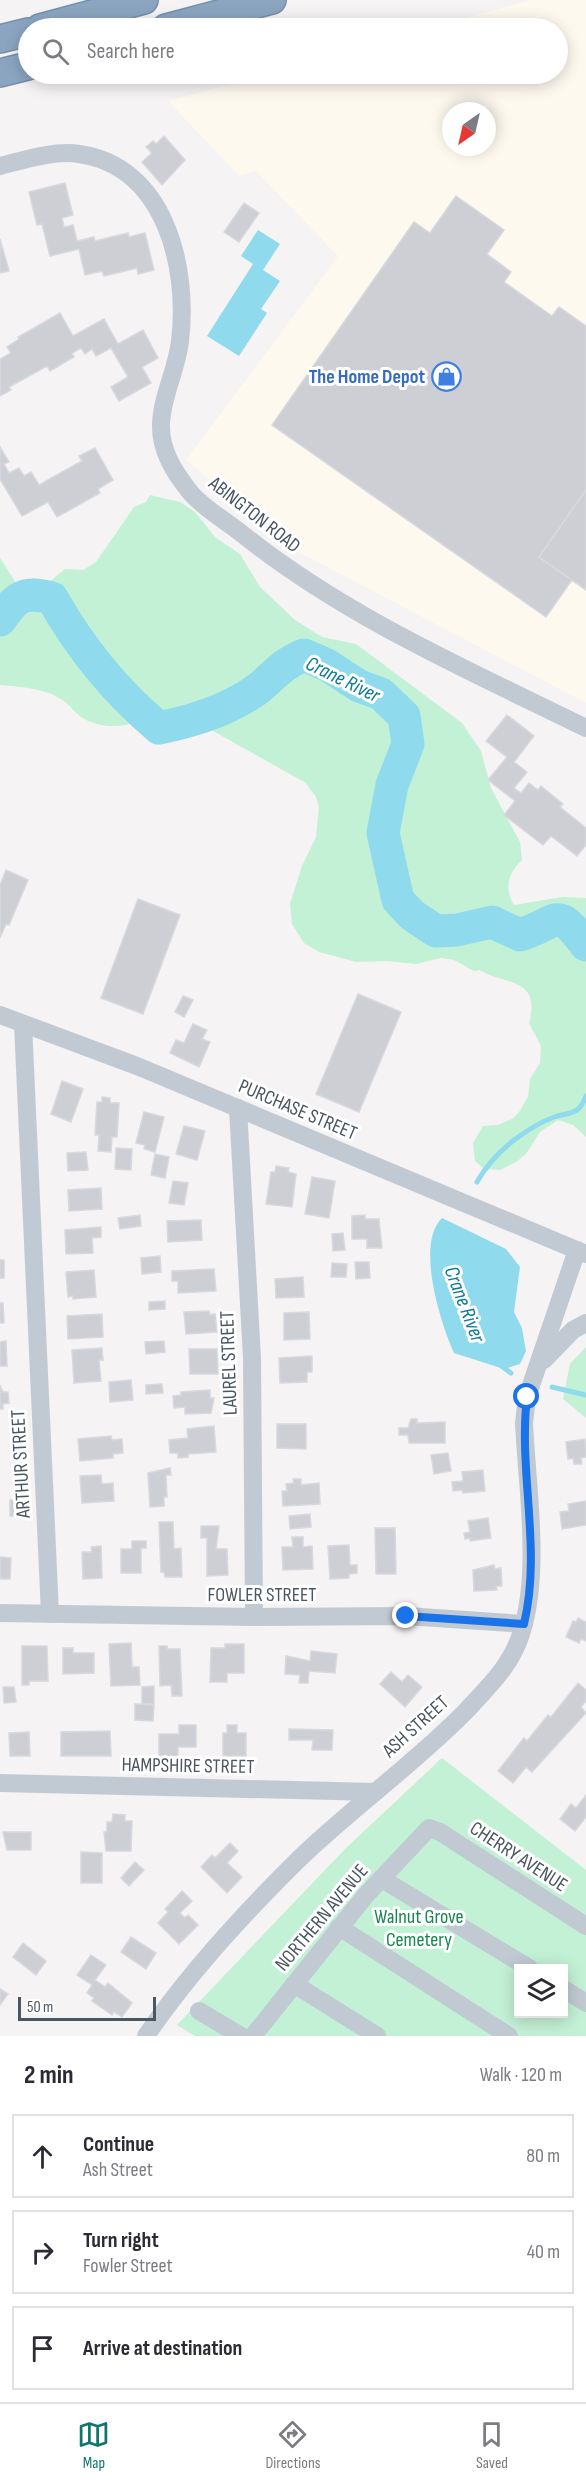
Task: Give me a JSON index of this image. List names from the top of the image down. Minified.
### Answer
{"streets":{"street":["ABINGTON ROAD","PURCHASE STREET","LAUREL STREET","ARTHUR STREET","FOWLER STREET","ASH STREET","HAMPSHIRE STREET","CHERRY AVENUE","NORTHERN AVENUE"]},"crossings":[["PURCHASE STREET","LAUREL STREET"],["PURCHASE STREET","ARTHUR STREET"],["PURCHASE STREET","ASH STREET"],["LAUREL STREET","FOWLER STREET"],["ARTHUR STREET","FOWLER STREET"],["FOWLER STREET","ASH STREET"],["ASH STREET","HAMPSHIRE STREET"],["CHERRY AVENUE","NORTHERN AVENUE"]],"water":["Crane River"],"parks":["Walnut Grove Cemetery"],"places":{"shop":["The Home Depot"]},"scale_bar":"50 m","north":"bottom left","page":{"search":"Search here","scale":"50 m","heading":["2 min","Walk · 120 m"],"list":[["Continue","Ash Street","80 m"],["Turn right","Fowler Street","40 m"],"Arrive at destination"],"nav":["Map","Directions","Saved"]}}
